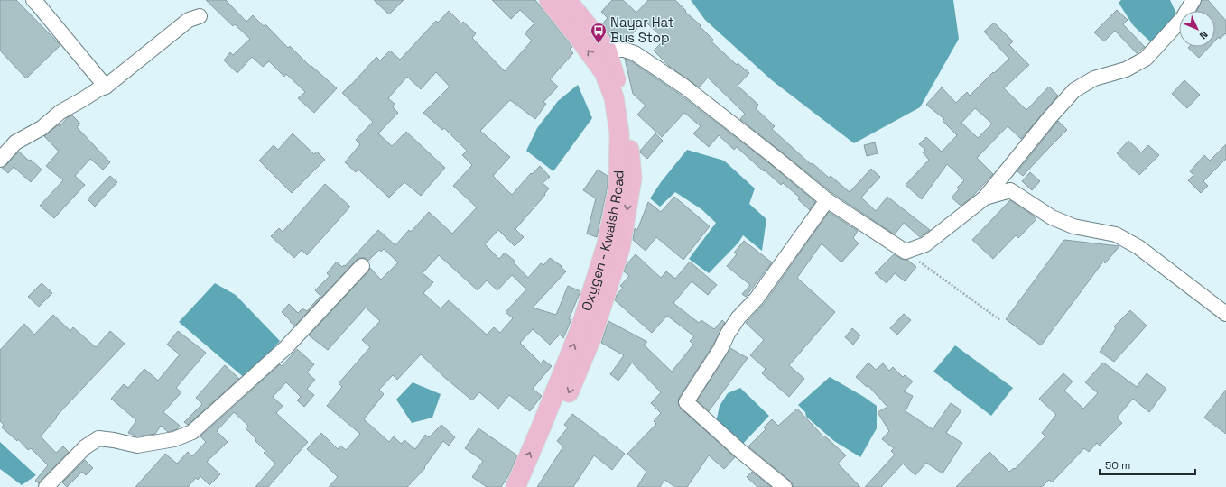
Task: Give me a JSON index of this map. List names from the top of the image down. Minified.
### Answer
{"streets":{"main road":["Oxygen - Kwaish Road"]},"places":{"bus stop":["Nayar Hat Bus Stop"]},"scale_bar":"50 m","north":"bottom right"}
